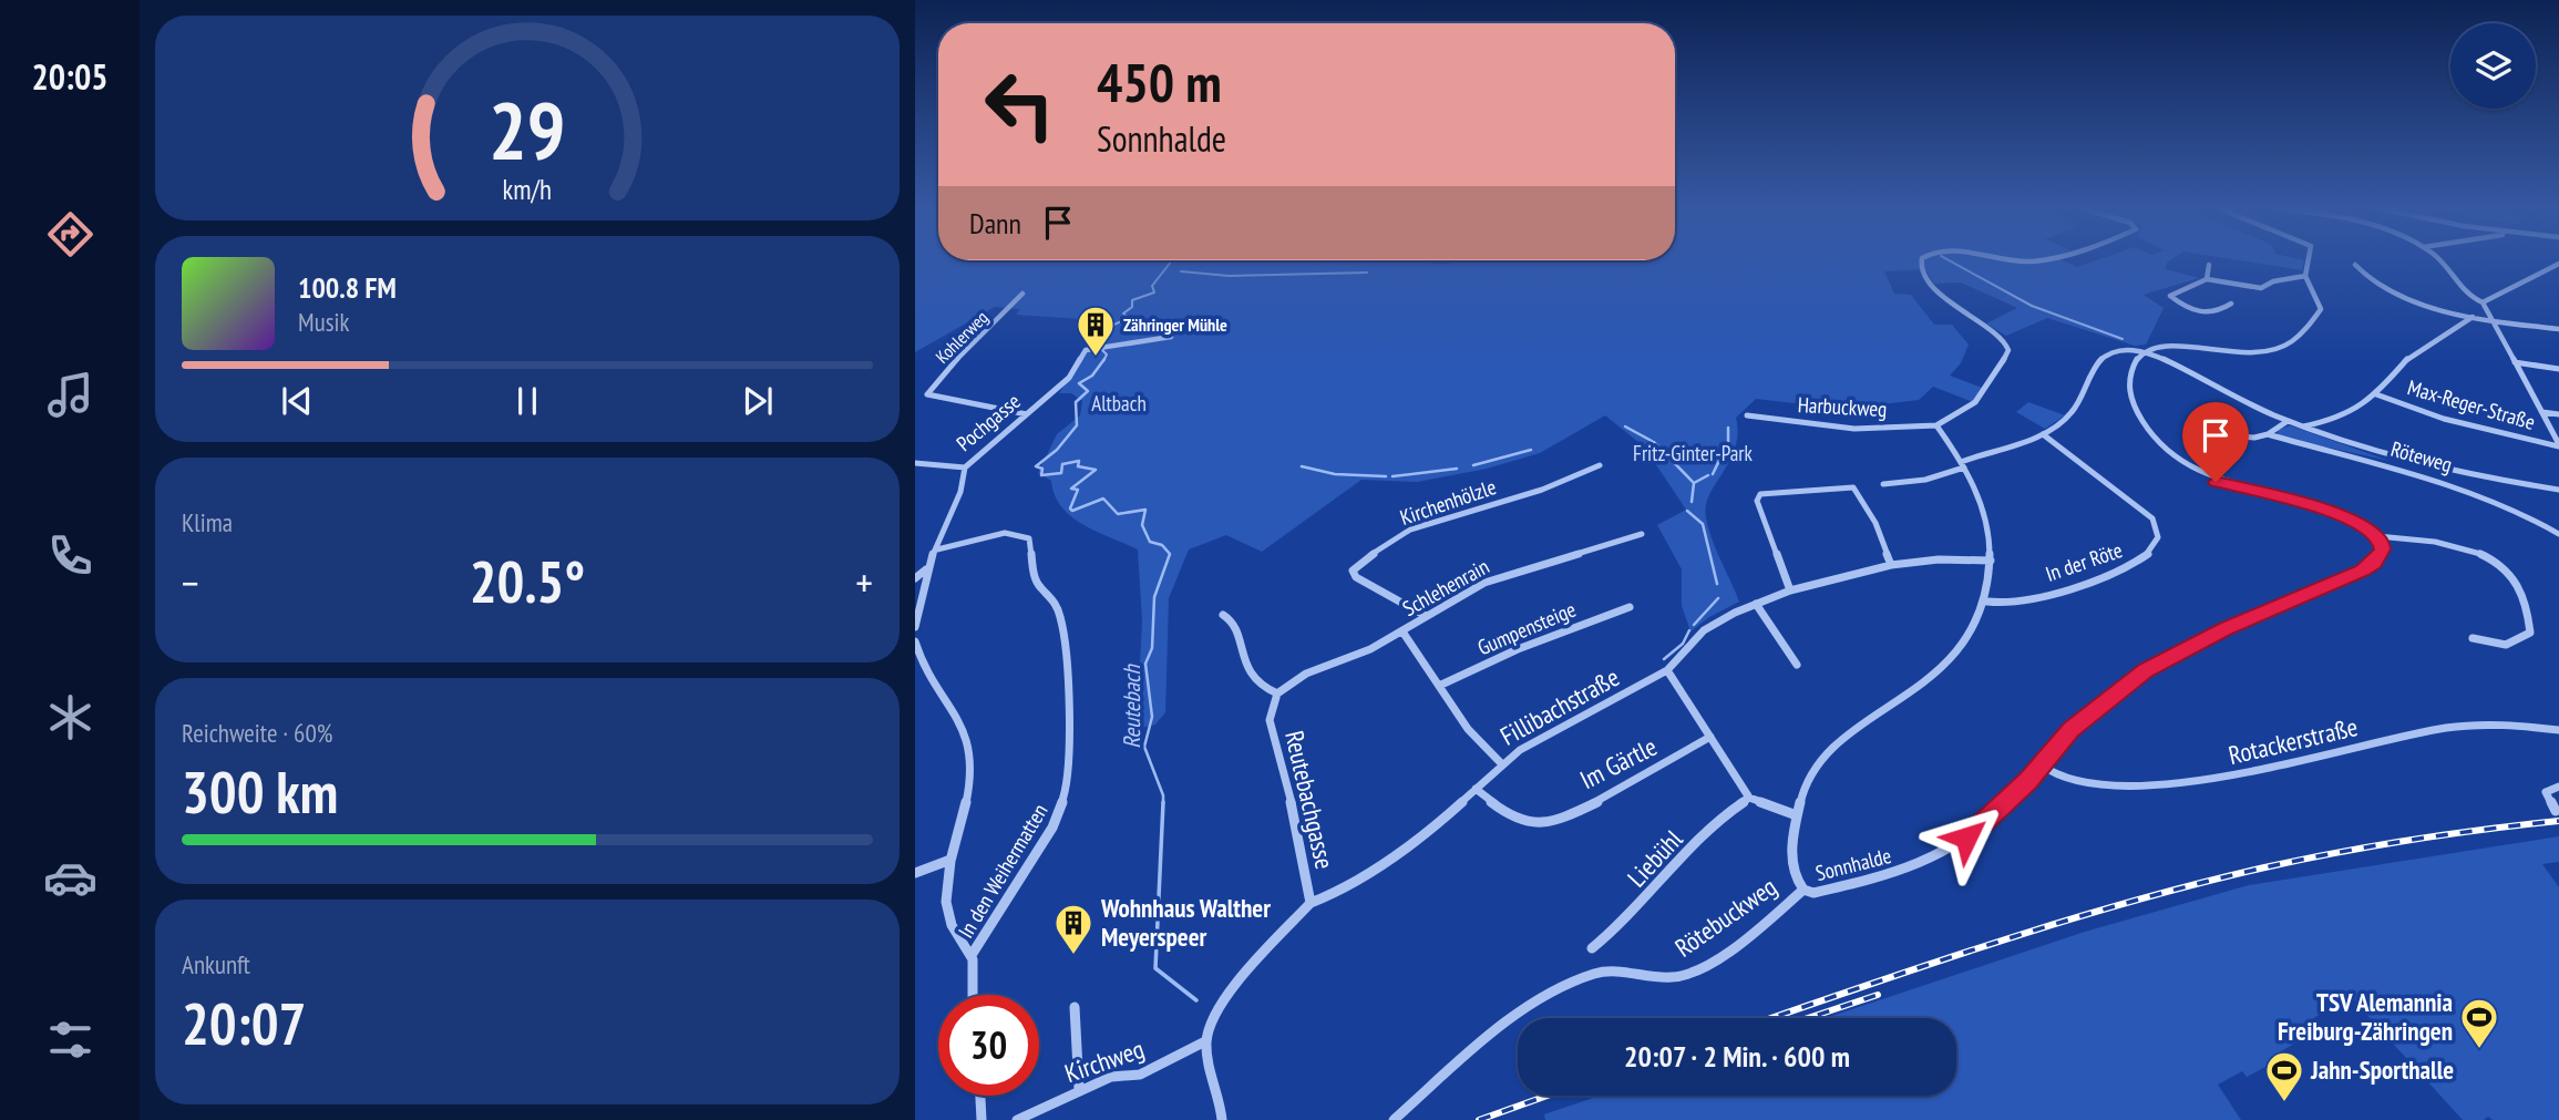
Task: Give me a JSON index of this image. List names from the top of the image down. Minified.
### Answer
{"streets":{"street":["Kohlerweg","Max-Reger-Straße","Harbuckweg","Pochgasse","Röteweg","Kirchenhölzle","In der Röte","Schlehenrain","Gumpensteige","Fillibachstraße","Rotackerstraße","Im Gärtle","Reutebachgasse","Liebühl","Sonnhalde","In den Weihermatten","Rötebuckweg","Kirchweg"]},"crossings":[["Kohlerweg","Pochgasse"],["Harbuckweg","Rötebuckweg"],["Pochgasse","In den Weihermatten"],["Kirchenhölzle","Schlehenrain"],["In der Röte","Rötebuckweg"],["Schlehenrain","Reutebachgasse"],["Fillibachstraße","Im Gärtle"],["Fillibachstraße","Reutebachgasse"],["Fillibachstraße","Rötebuckweg"],["Rotackerstraße","Sonnhalde"],["Reutebachgasse","Kirchweg"],["Sonnhalde","Rötebuckweg"]],"water":["Reutebach"],"parks":["Altbach","Fritz-Ginter-Park"],"places":{"building":["Zähringer Mühle","Wohnhaus Walther Meyerspeer"],"sports":["TSV Alemannia Freiburg-Zähringen","Jahn-Sporthalle"]},"page":{"tabs":"20:05","turn":["450 m","Sonnhalde"],"then":"Dann","song":["100.8 FM","Musik"],"tile":["Klima",["Reichweite · 60%","300 km"],["Ankunft","20:07"]],"heat":["−","20.5°","+"],"limit":"30","trip":"20:07 · 2 Min. · 600 m","gauge":["29","km/h"]}}
